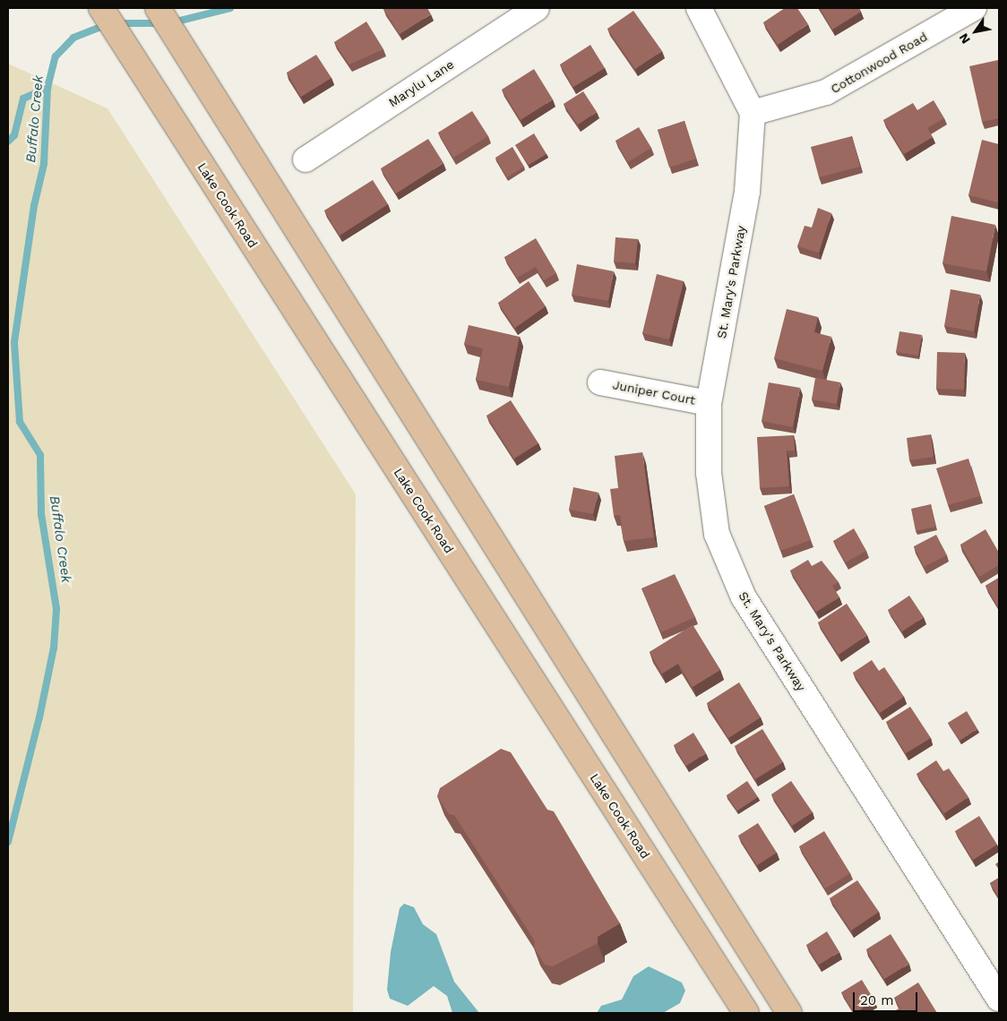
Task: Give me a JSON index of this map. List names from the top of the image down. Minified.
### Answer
{"streets":{"main road":["Lake Cook Road"],"street":["Cottonwood Road","Marylu Lane","St. Mary's Parkway","Juniper Court"]},"crossings":[["Cottonwood Road","St. Mary's Parkway"],["St. Mary's Parkway","Juniper Court"]],"water":["Buffalo Creek"],"scale_bar":"20 m","north":"bottom left"}
